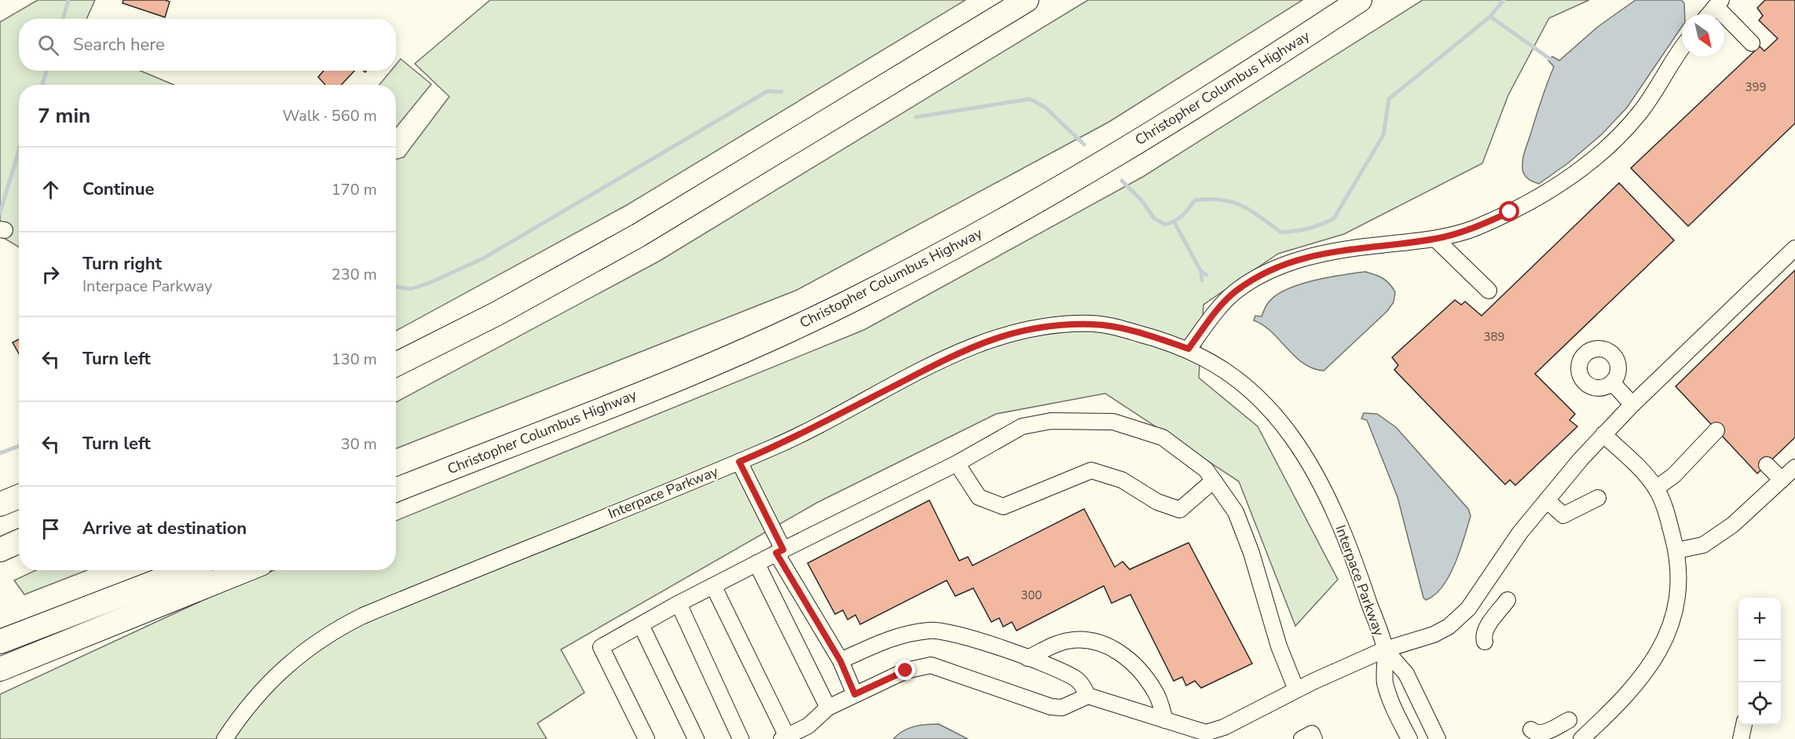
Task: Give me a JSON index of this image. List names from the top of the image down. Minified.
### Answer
{"streets":{"highway":["Christopher Columbus Highway"],"street":["Interpace Parkway"]},"house_numbers":["399","389","300"],"north":"bottom right","page":{"search":"Search here","heading":["7 min","Walk · 560 m"],"list":[["Continue","170 m"],["Turn right","Interpace Parkway","230 m"],["Turn left","130 m"],["Turn left","30 m"],"Arrive at destination"],"map_buttons":["+","−"]}}
